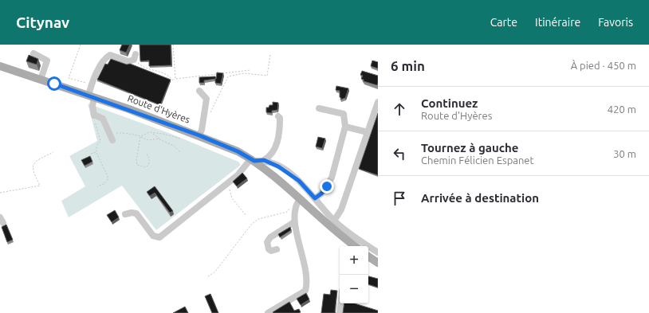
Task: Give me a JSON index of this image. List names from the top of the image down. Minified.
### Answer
{"streets":{"main road":["Route d'Hyères"]},"page":{"header":"Citynav","nav":["Carte","Itinéraire","Favoris"],"heading":["6 min","À pied · 450 m"],"list":[["Continuez","Route d'Hyères","420 m"],["Tournez à gauche","Chemin Félicien Espanet","30 m"],"Arrivée à destination"],"map_buttons":["+","−"]}}
